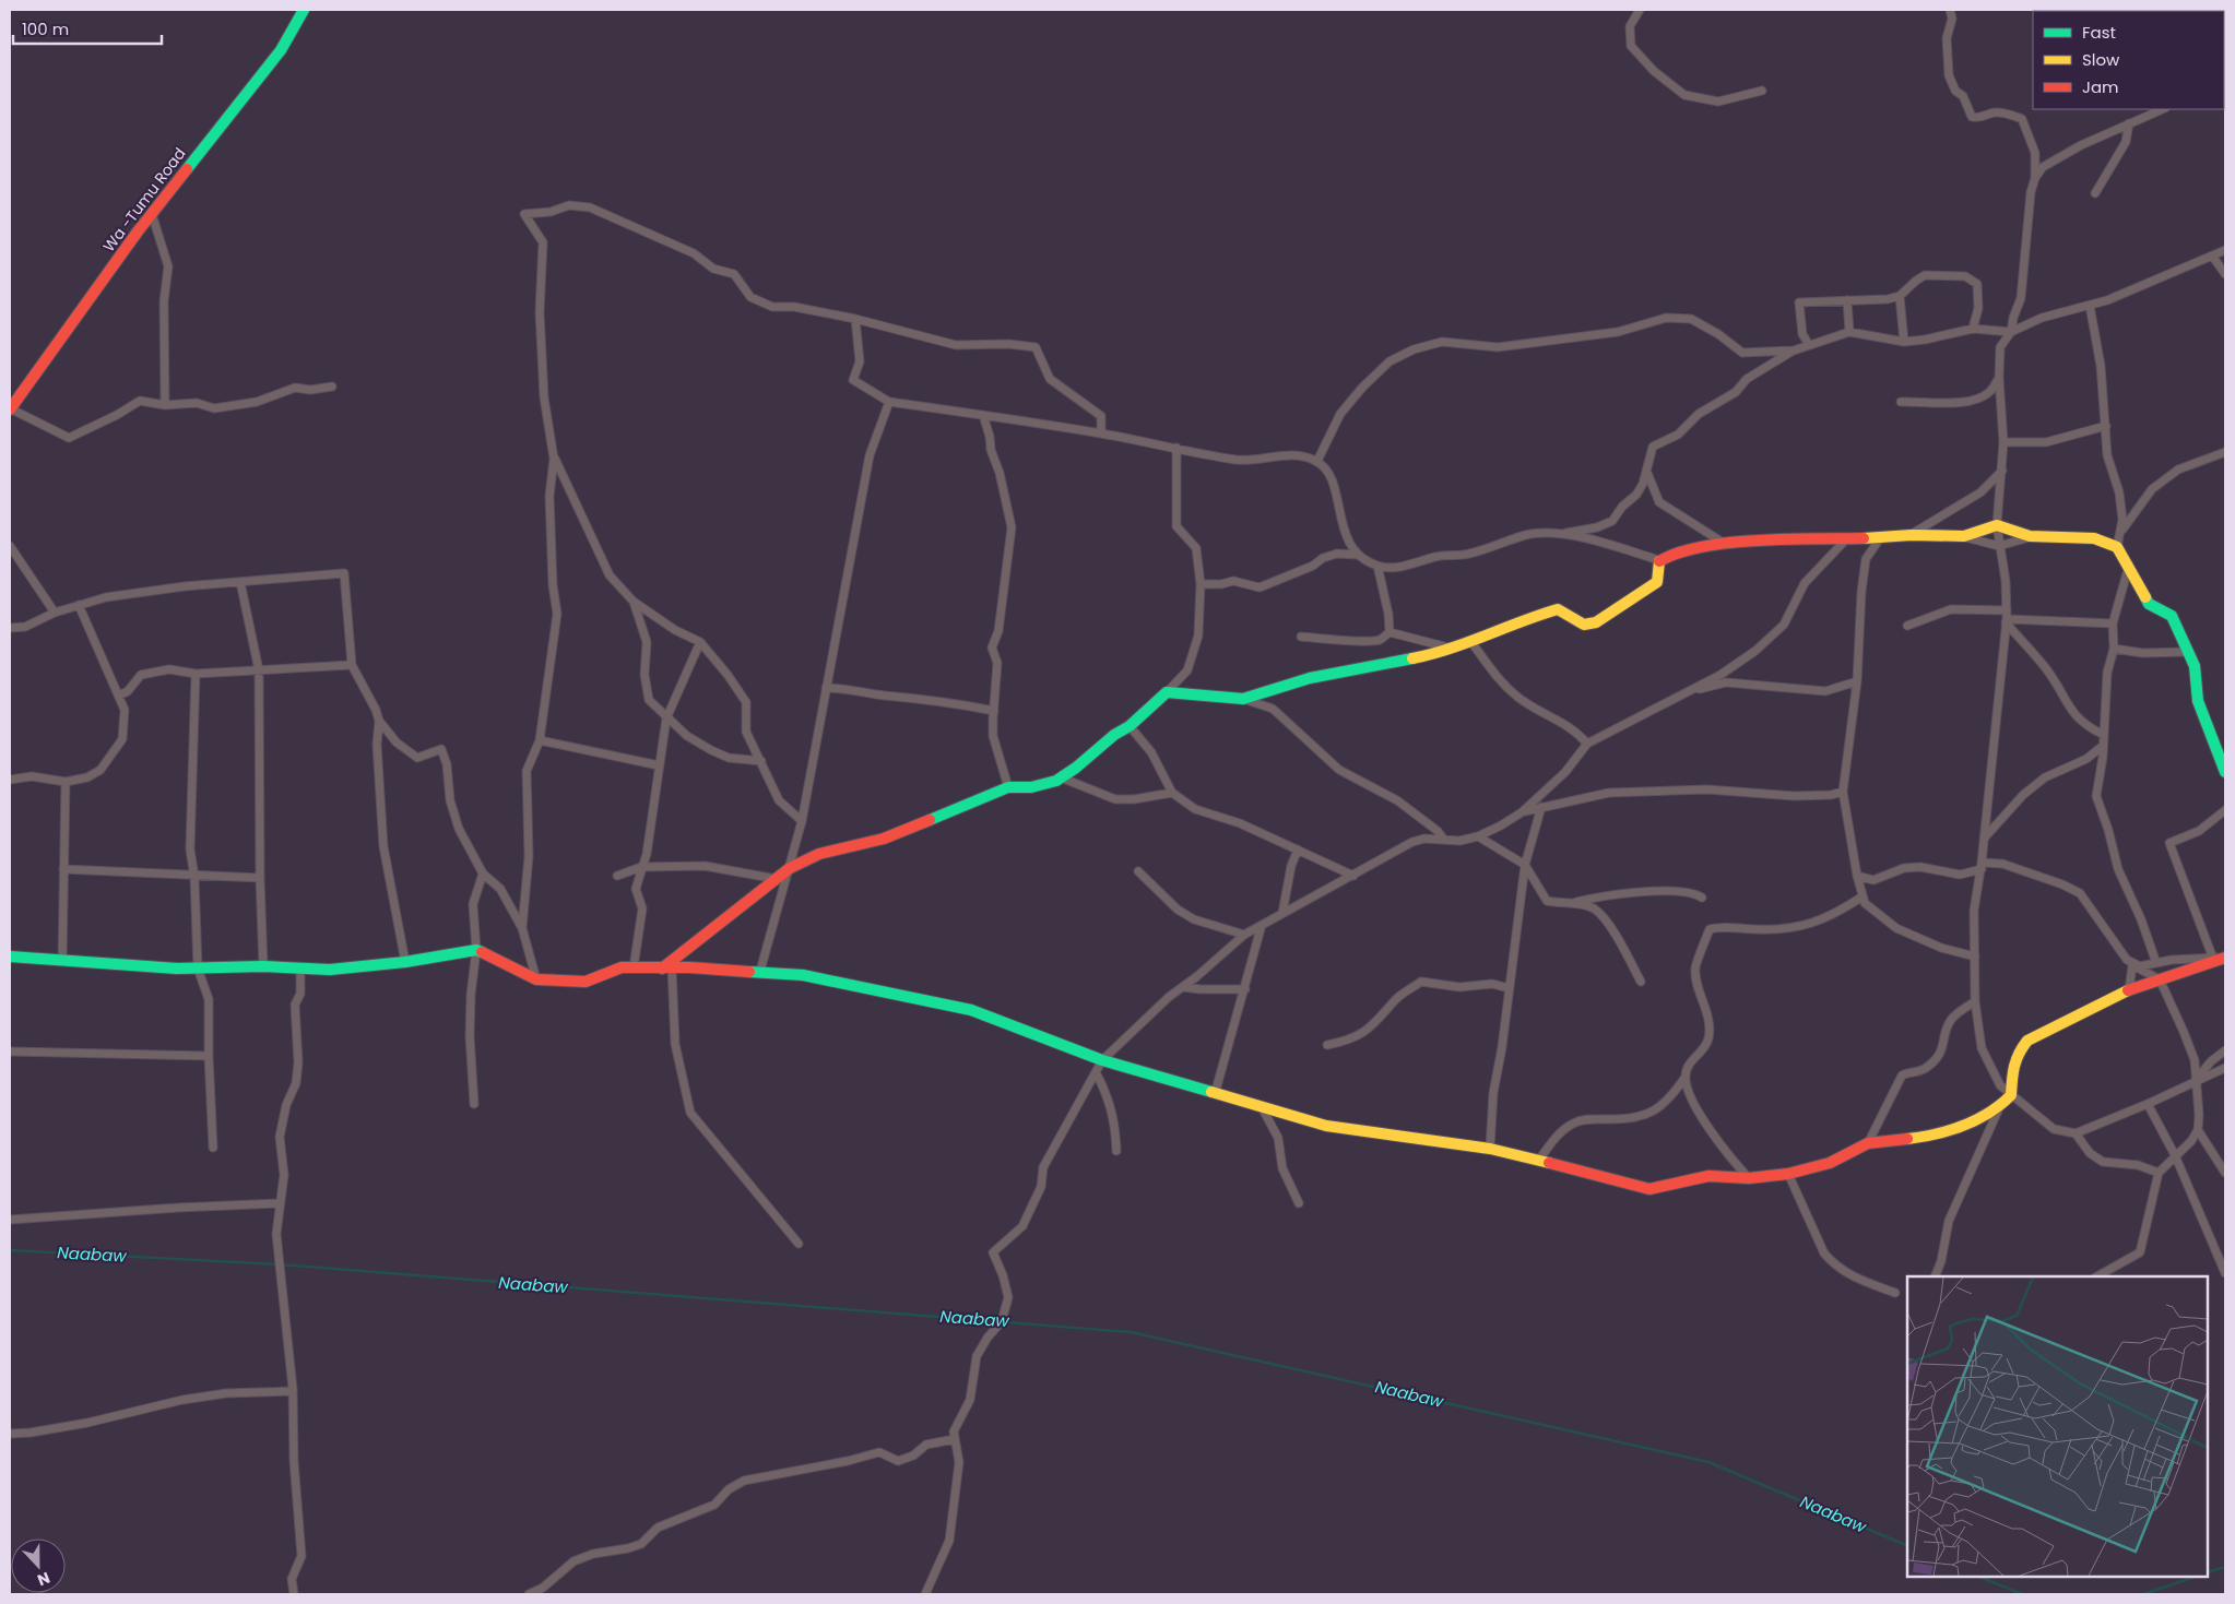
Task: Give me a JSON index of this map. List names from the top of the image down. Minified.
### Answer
{"streets":{"main road":["Wa -Tumu Road"]},"water":["Naabaw"],"legend":["Fast","Slow","Jam"],"scale_bar":"100 m","north":"bottom"}
